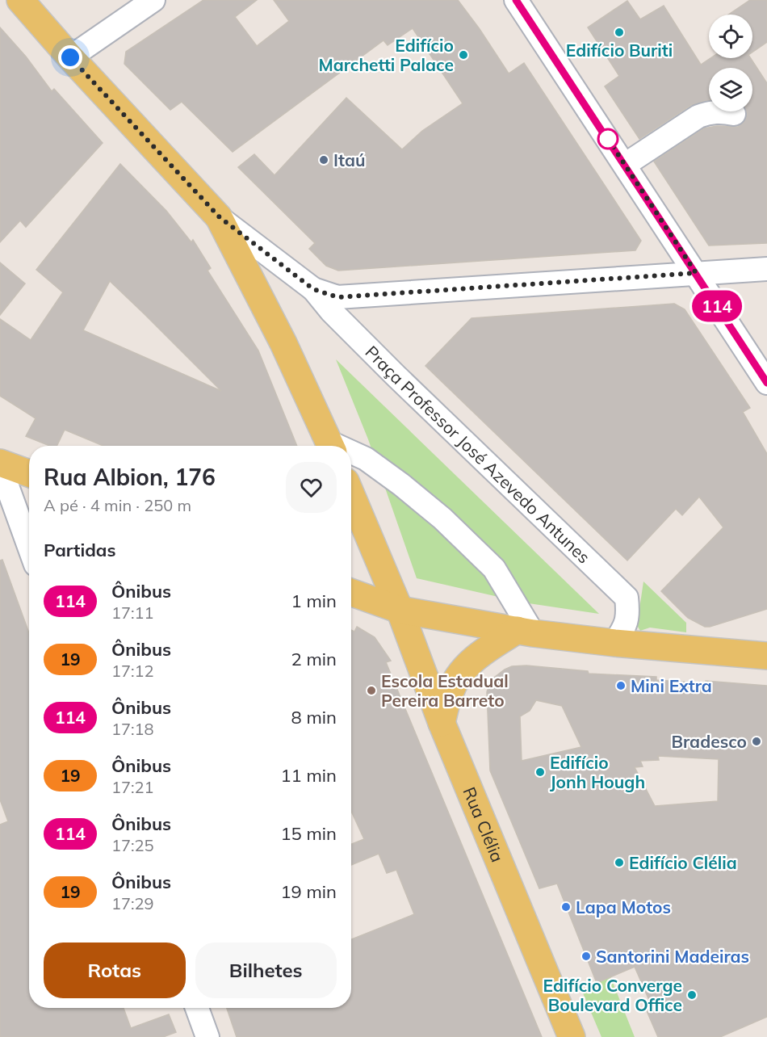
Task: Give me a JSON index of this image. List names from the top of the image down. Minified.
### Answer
{"streets":{"main road":["Rua Clélia"],"street":["Praça Professor José Azevedo Antunes"]},"places":["Edifício Buriti","Edifício Marchetti Palace","Itaú","Mini Extra","Escola Estadual Pereira Barreto","Bradesco","Edifício Jonh Hough","Edifício Clélia","Lapa Motos","Santorini Madeiras","Edifício Converge Boulevard Office"],"lines":["bus line 114"],"page":{"on_map":"114","heading":[["Rua Albion, 176","A pé · 4 min · 250 m"],"Partidas"],"list":[{"mark":"114","name":"Ônibus","note":"17:11","value":"1 min"},{"mark":"19","name":"Ônibus","note":"17:12","value":"2 min"},{"mark":"114","name":"Ônibus","note":"17:18","value":"8 min"},{"mark":"19","name":"Ônibus","note":"17:21","value":"11 min"},{"mark":"114","name":"Ônibus","note":"17:25","value":"15 min"},{"mark":"19","name":"Ônibus","note":"17:29","value":"19 min"}],"buttons":["Rotas","Bilhetes"]}}
